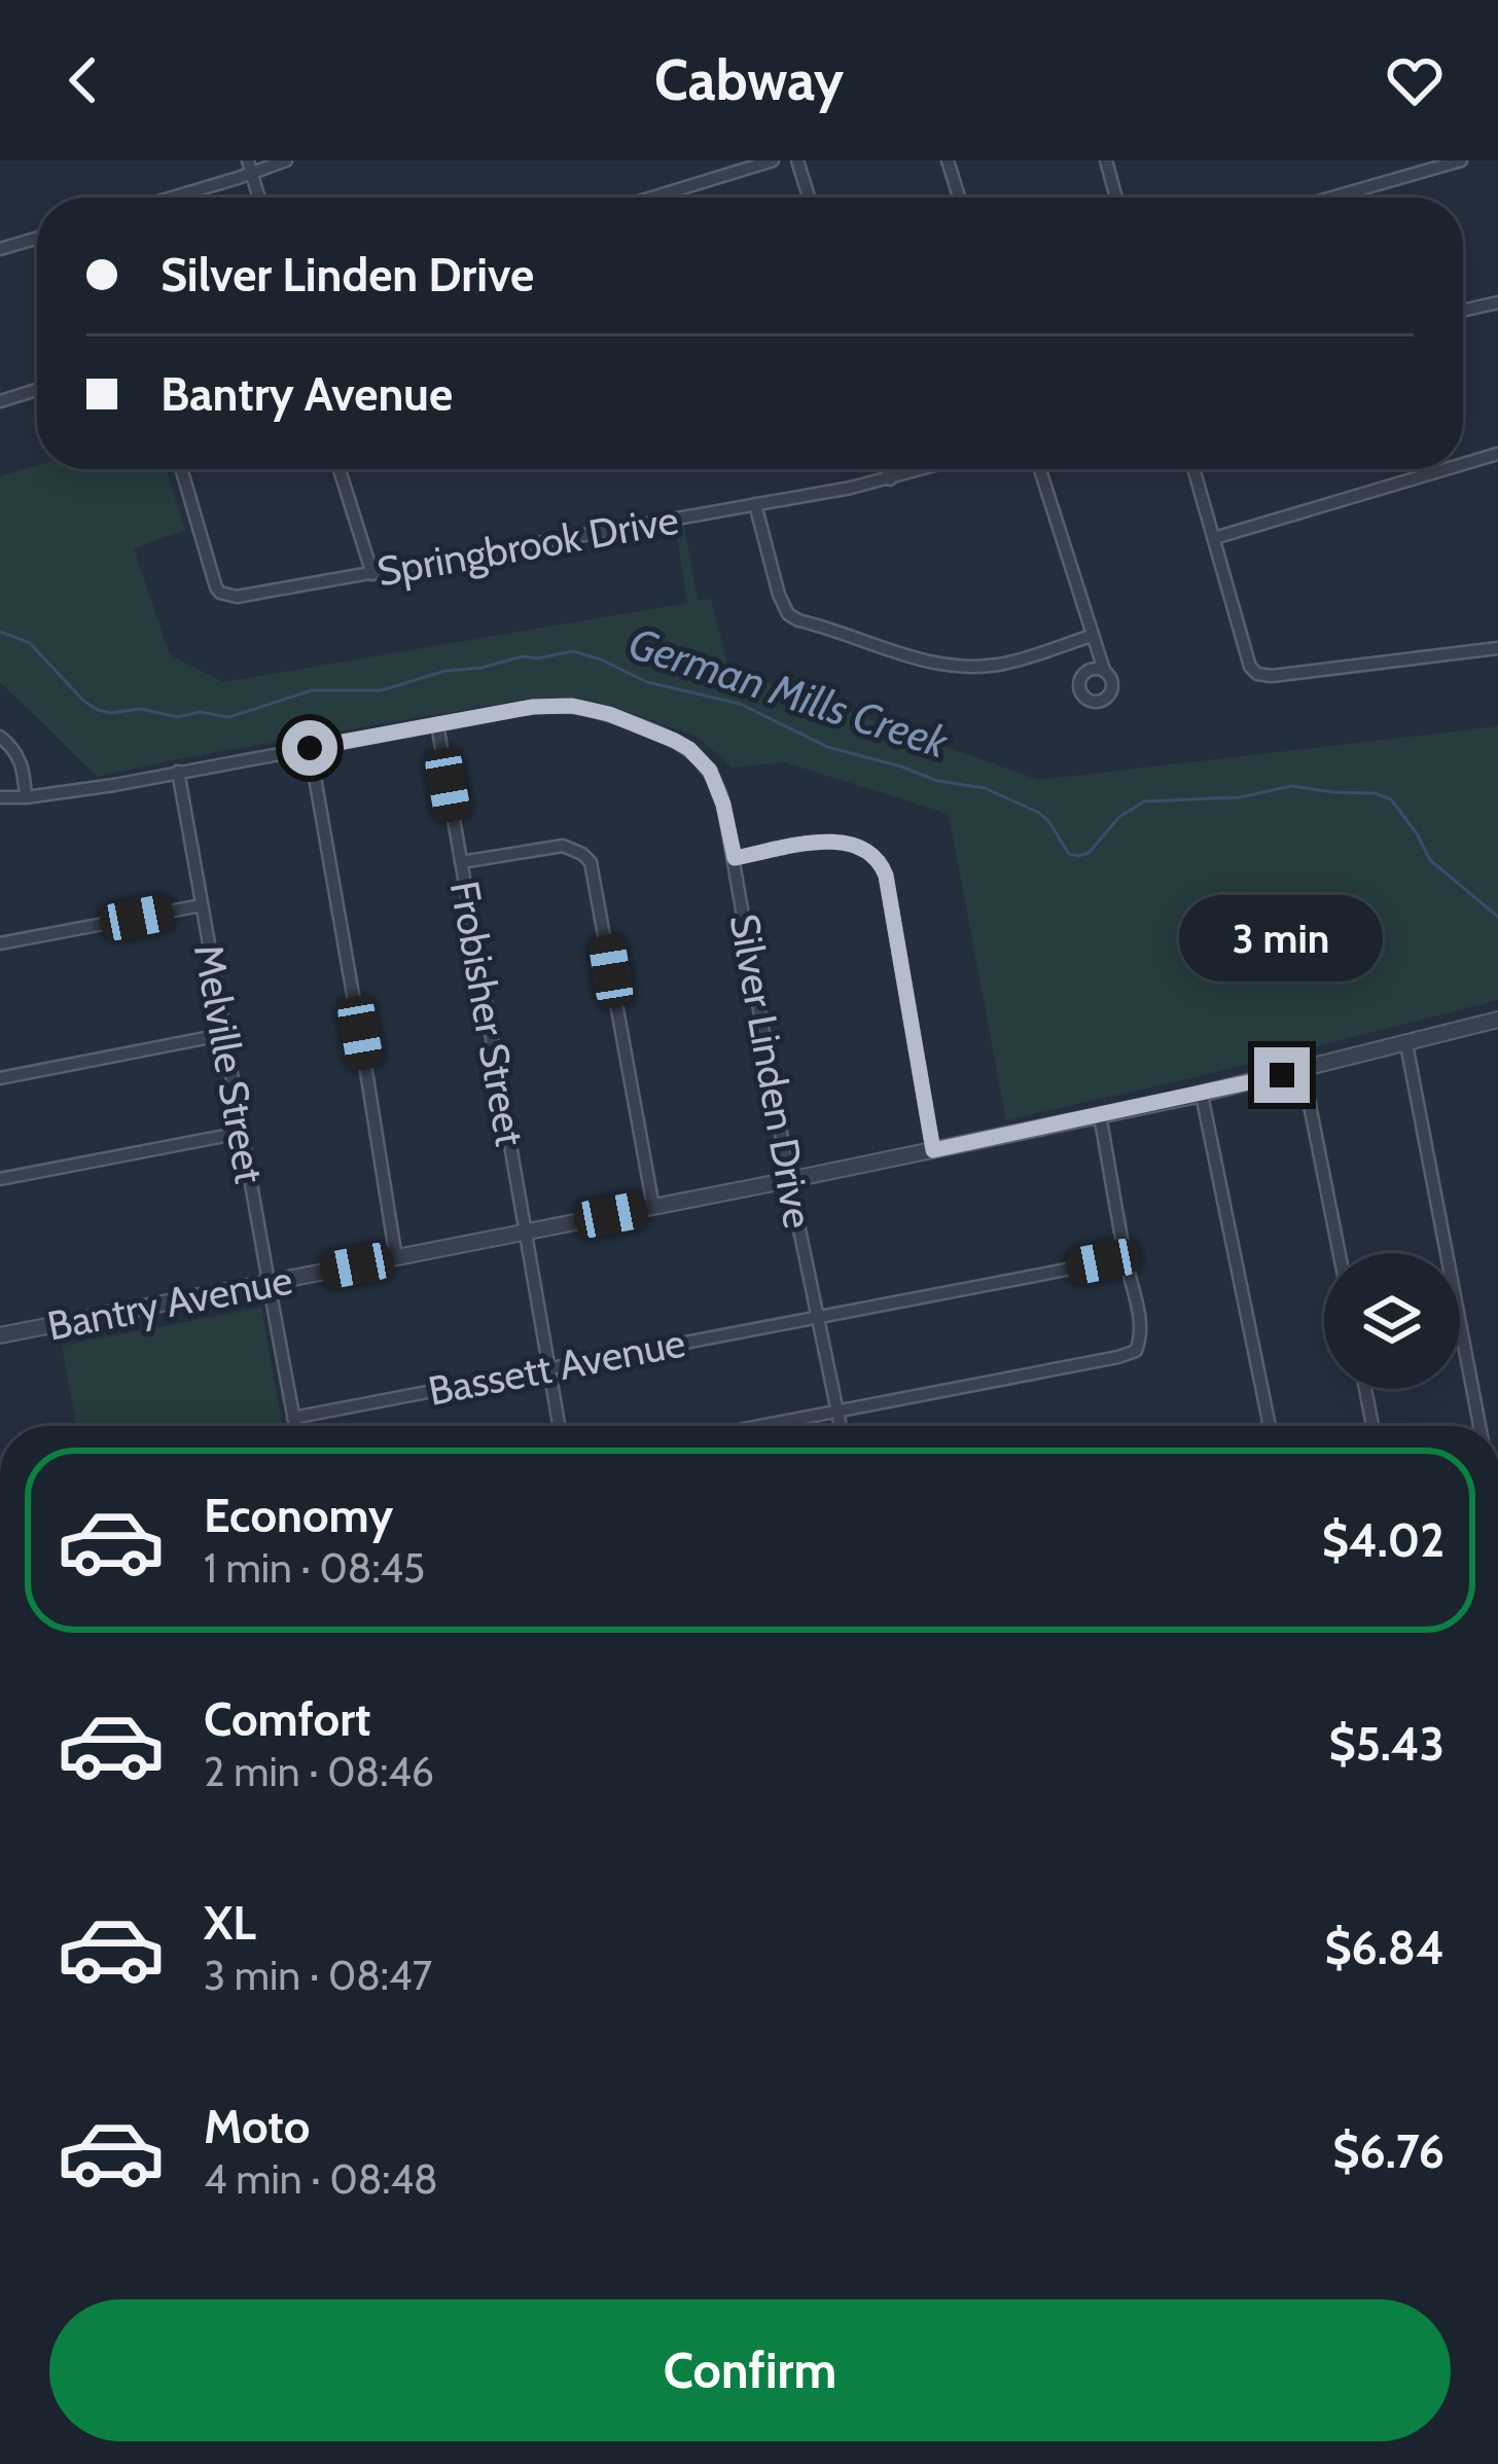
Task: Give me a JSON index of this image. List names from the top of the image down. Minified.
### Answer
{"streets":{"street":["Springbrook Drive","Frobisher Street","Melville Street","Silver Linden Drive","Bantry Avenue","Bassett Avenue"]},"crossings":[["Frobisher Street","Silver Linden Drive"],["Frobisher Street","Bantry Avenue"],["Frobisher Street","Bassett Avenue"],["Melville Street","Silver Linden Drive"],["Melville Street","Bantry Avenue"],["Melville Street","Bassett Avenue"],["Silver Linden Drive","Bantry Avenue"],["Silver Linden Drive","Bassett Avenue"]],"water":["German Mills Creek"],"page":{"header":"Cabway","banner":["Silver Linden Drive","Bantry Avenue"],"bubble":"3 min","list":[{"name":"Economy","note":"1 min · 08:45","value":"$4.02"},{"name":"Comfort","note":"2 min · 08:46","value":"$5.43"},{"name":"XL","note":"3 min · 08:47","value":"$6.84"},{"name":"Moto","note":"4 min · 08:48","value":"$6.76"}],"buttons":"Confirm"}}
